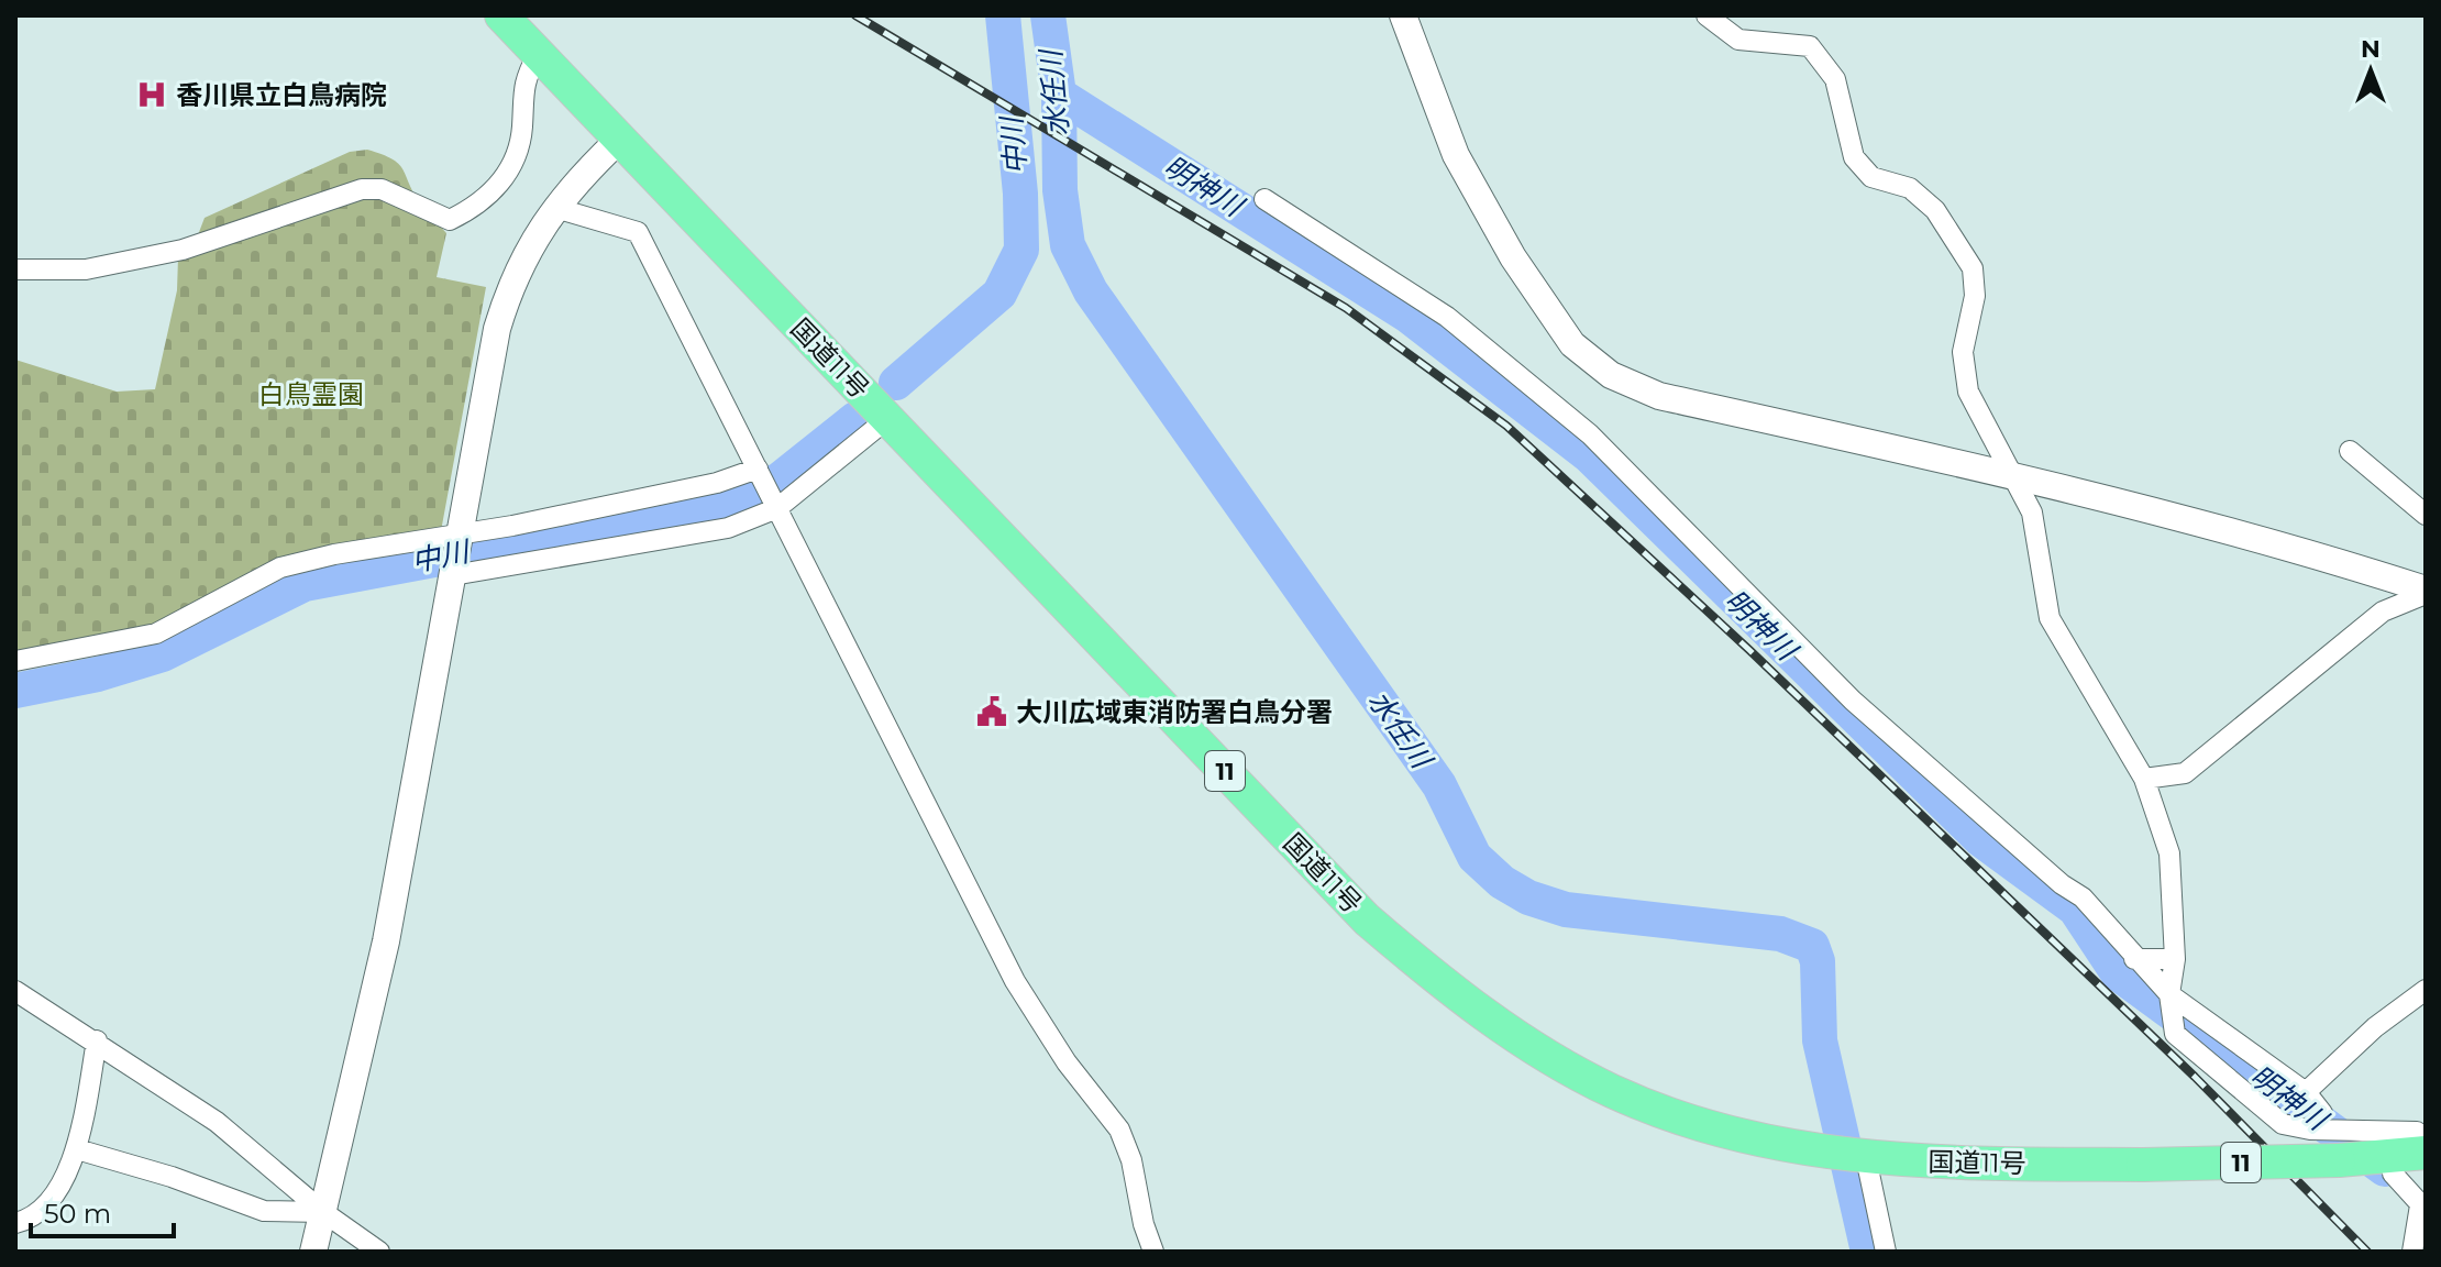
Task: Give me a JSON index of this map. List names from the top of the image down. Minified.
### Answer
{"streets":{"highway":["国道11号","11"]},"water":["水任川","中川","明神川"],"parks":["白鳥霊園"],"places":{"hospital":["香川県立白鳥病院"],"public building":["大川広域東消防署白鳥分署"]},"scale_bar":"50 m","north":"top"}
